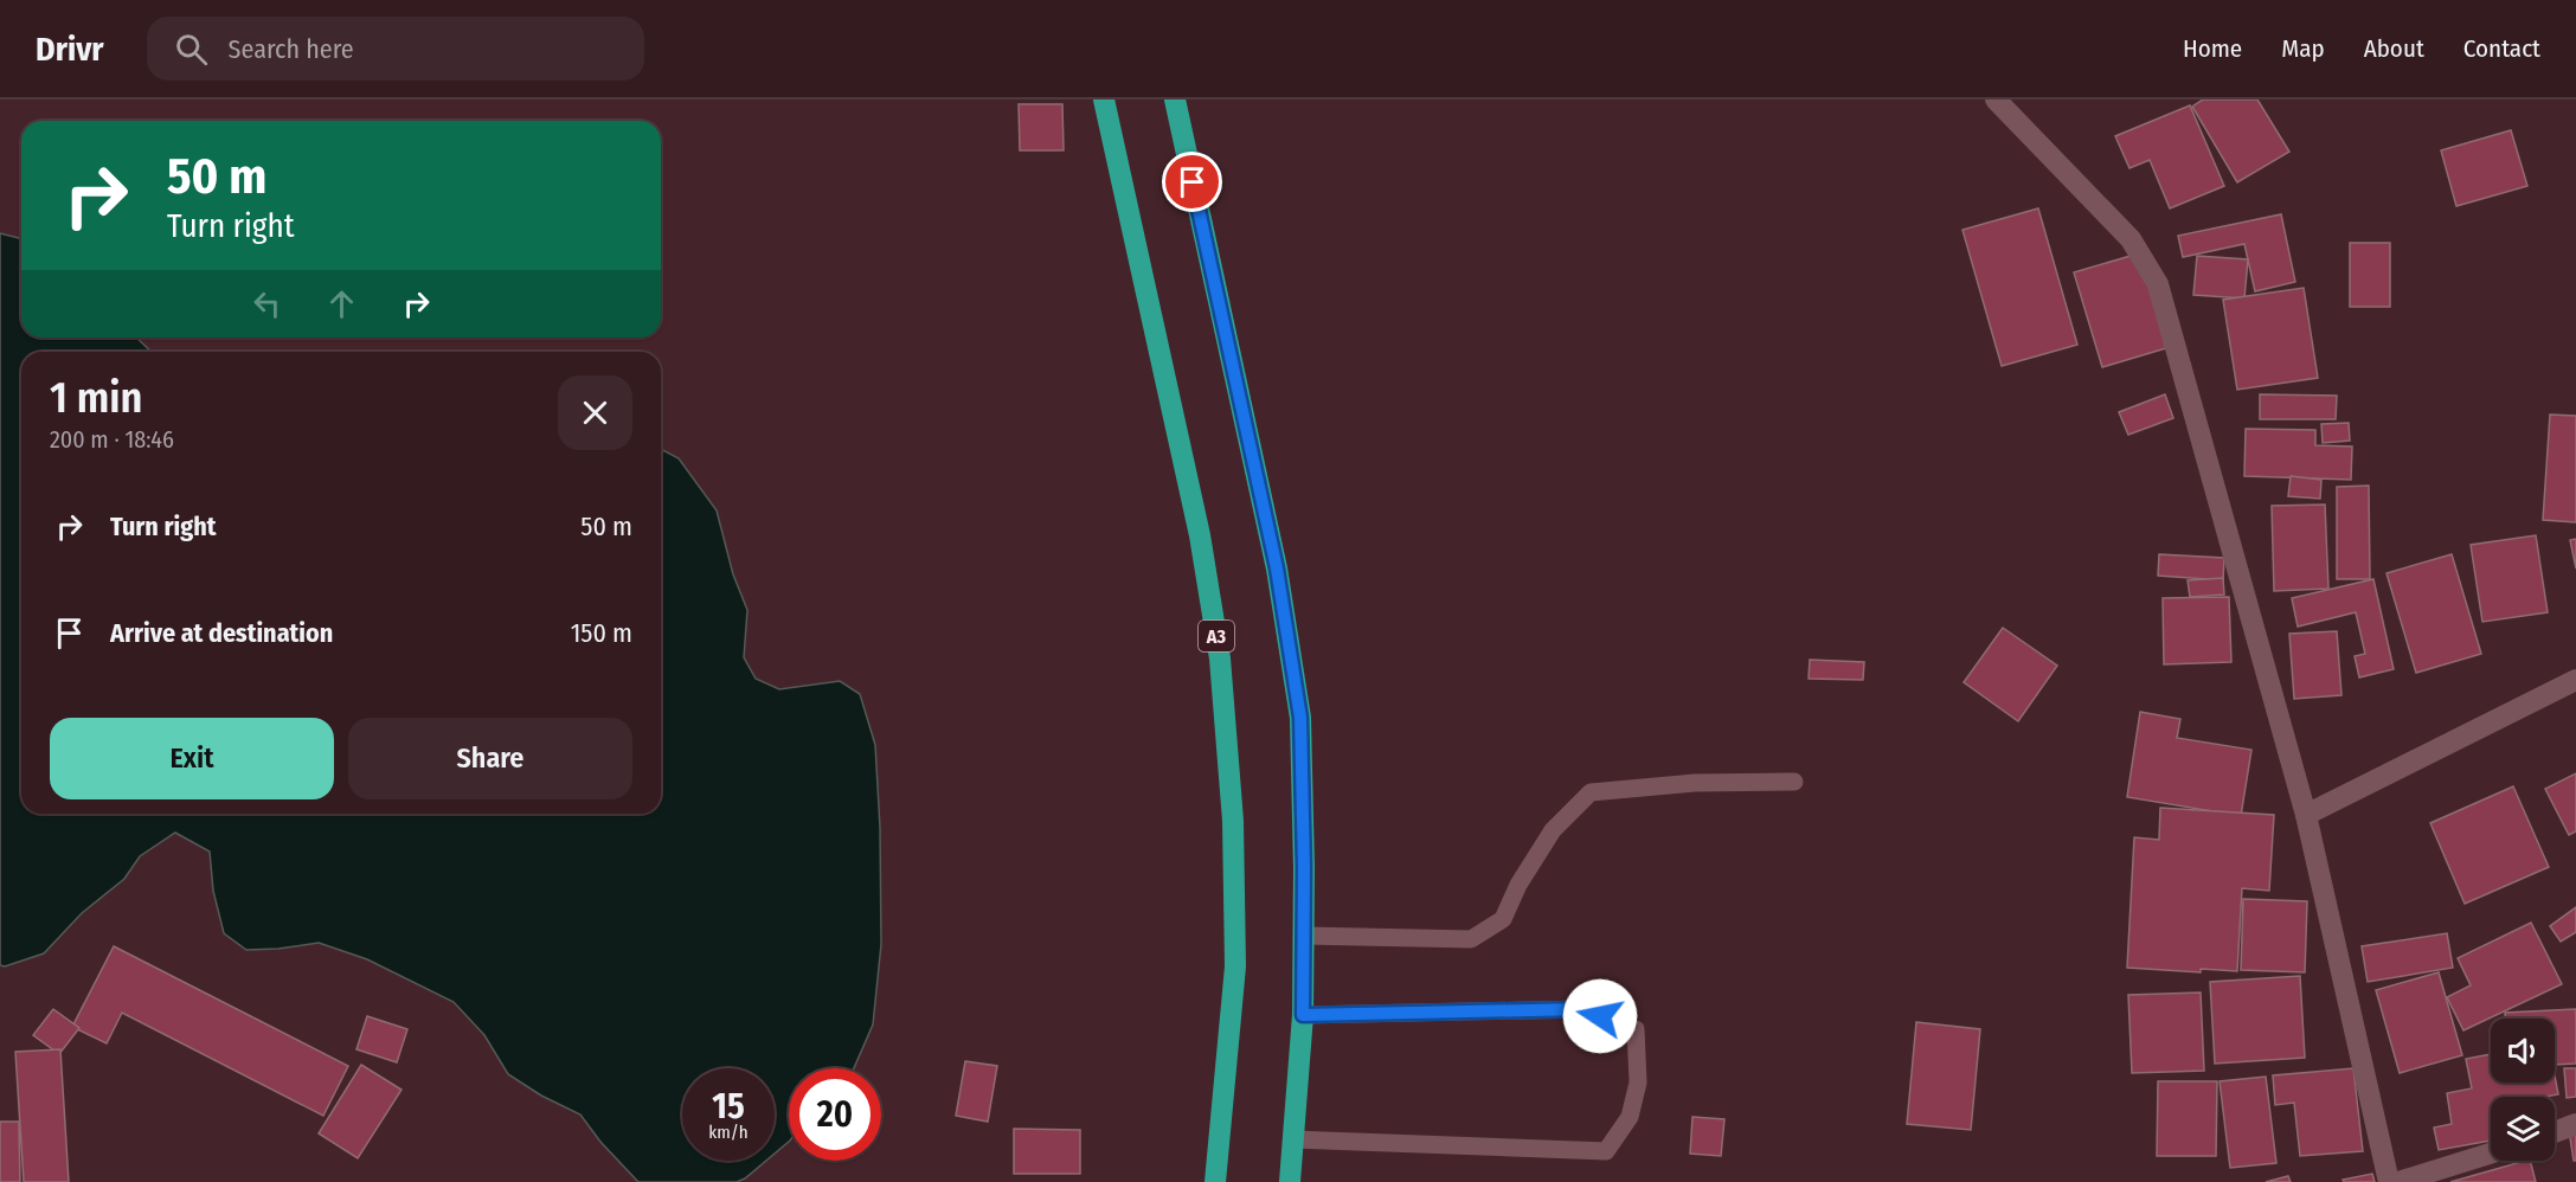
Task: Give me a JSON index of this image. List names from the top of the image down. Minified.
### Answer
{"streets":{"highway":["A3"]},"page":{"header":"Drivr","search":"Search here","nav":["Home","Map","About","Contact"],"turn":["50 m","Turn right"],"heading":["1 min","200 m · 18:46"],"list":[{"name":"Turn right","value":"50 m"},{"name":"Arrive at destination","value":"150 m"}],"buttons":["Exit","Share"],"speed":"15 km/h","limit":"20"}}
